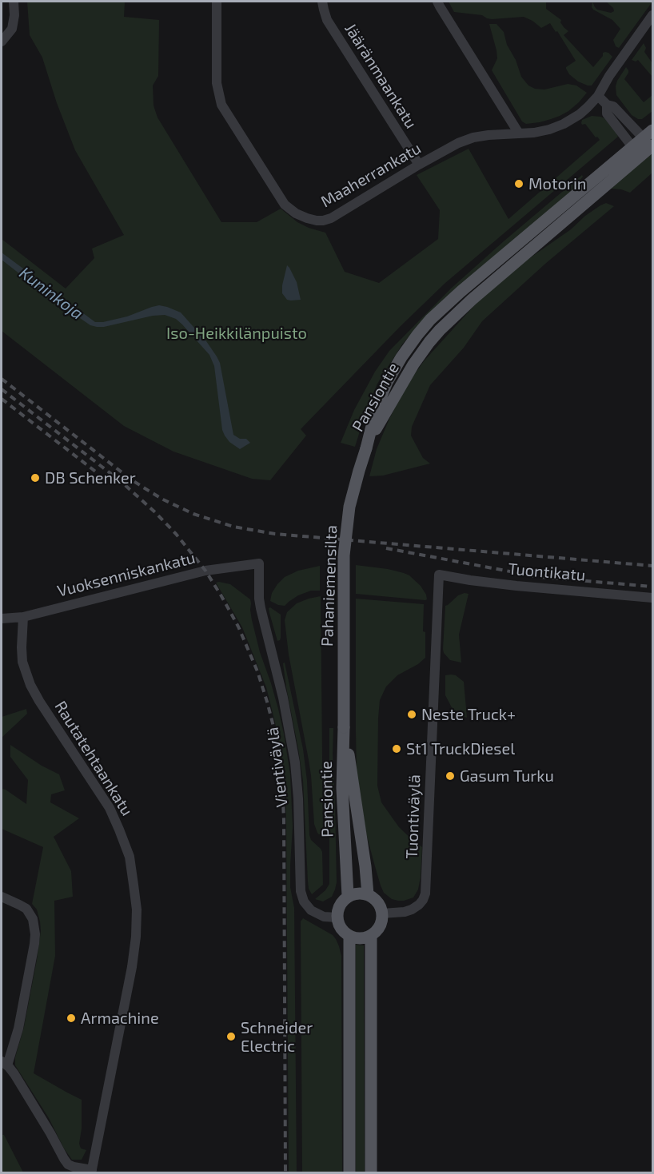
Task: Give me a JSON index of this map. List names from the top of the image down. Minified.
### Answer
{"streets":{"main road":["Pansiontie","Pahaniemensilta"],"street":["Jääränmaankatu","Maaherrankatu","Tuontikatu","Vuoksenniskankatu","Rautatehtaankatu","Vientiväylä","Tuontiväylä"]},"crossings":[["Jääränmaankatu","Maaherrankatu"],["Pansiontie","Pahaniemensilta"],["Pansiontie","Vientiväylä"],["Pansiontie","Tuontiväylä"],["Tuontikatu","Tuontiväylä"],["Vuoksenniskankatu","Rautatehtaankatu"],["Vuoksenniskankatu","Vientiväylä"],["Vientiväylä","Tuontiväylä"]],"water":["Kuninkoja"],"parks":["Iso-Heikkilänpuisto"],"places":["Motorin","DB Schenker","Neste Truck+","St1 TruckDiesel","Gasum Turku","Armachine","Schneider Electric"]}
